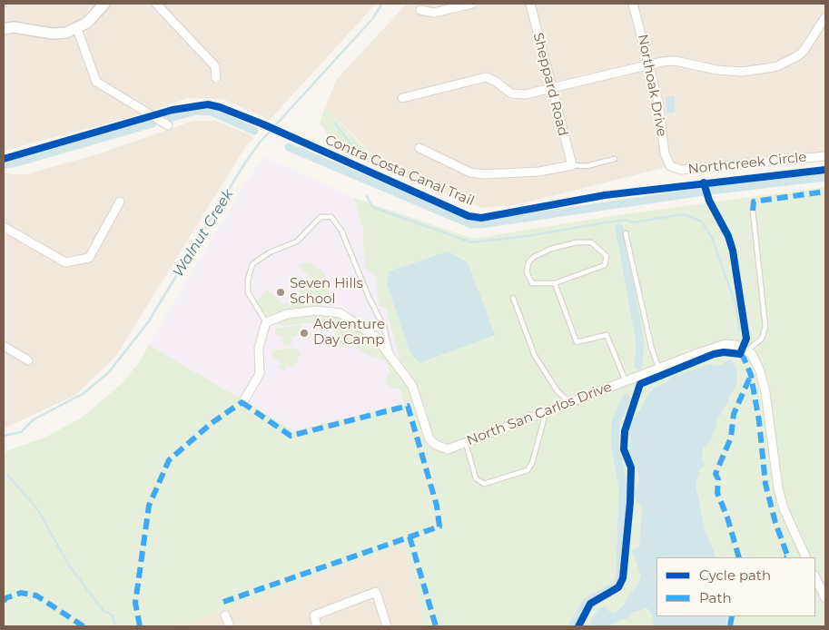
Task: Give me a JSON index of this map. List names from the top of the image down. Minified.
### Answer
{"streets":{"street":["Sheppard Road","Northoak Drive","Northcreek Circle","North San Carlos Drive"],"cycle path":["Contra Costa Canal Trail"]},"crossings":[["Northoak Drive","Northcreek Circle"]],"water":["Walnut Creek"],"places":["Seven Hills School","Adventure Day Camp"],"legend":["Cycle path","Path"]}
